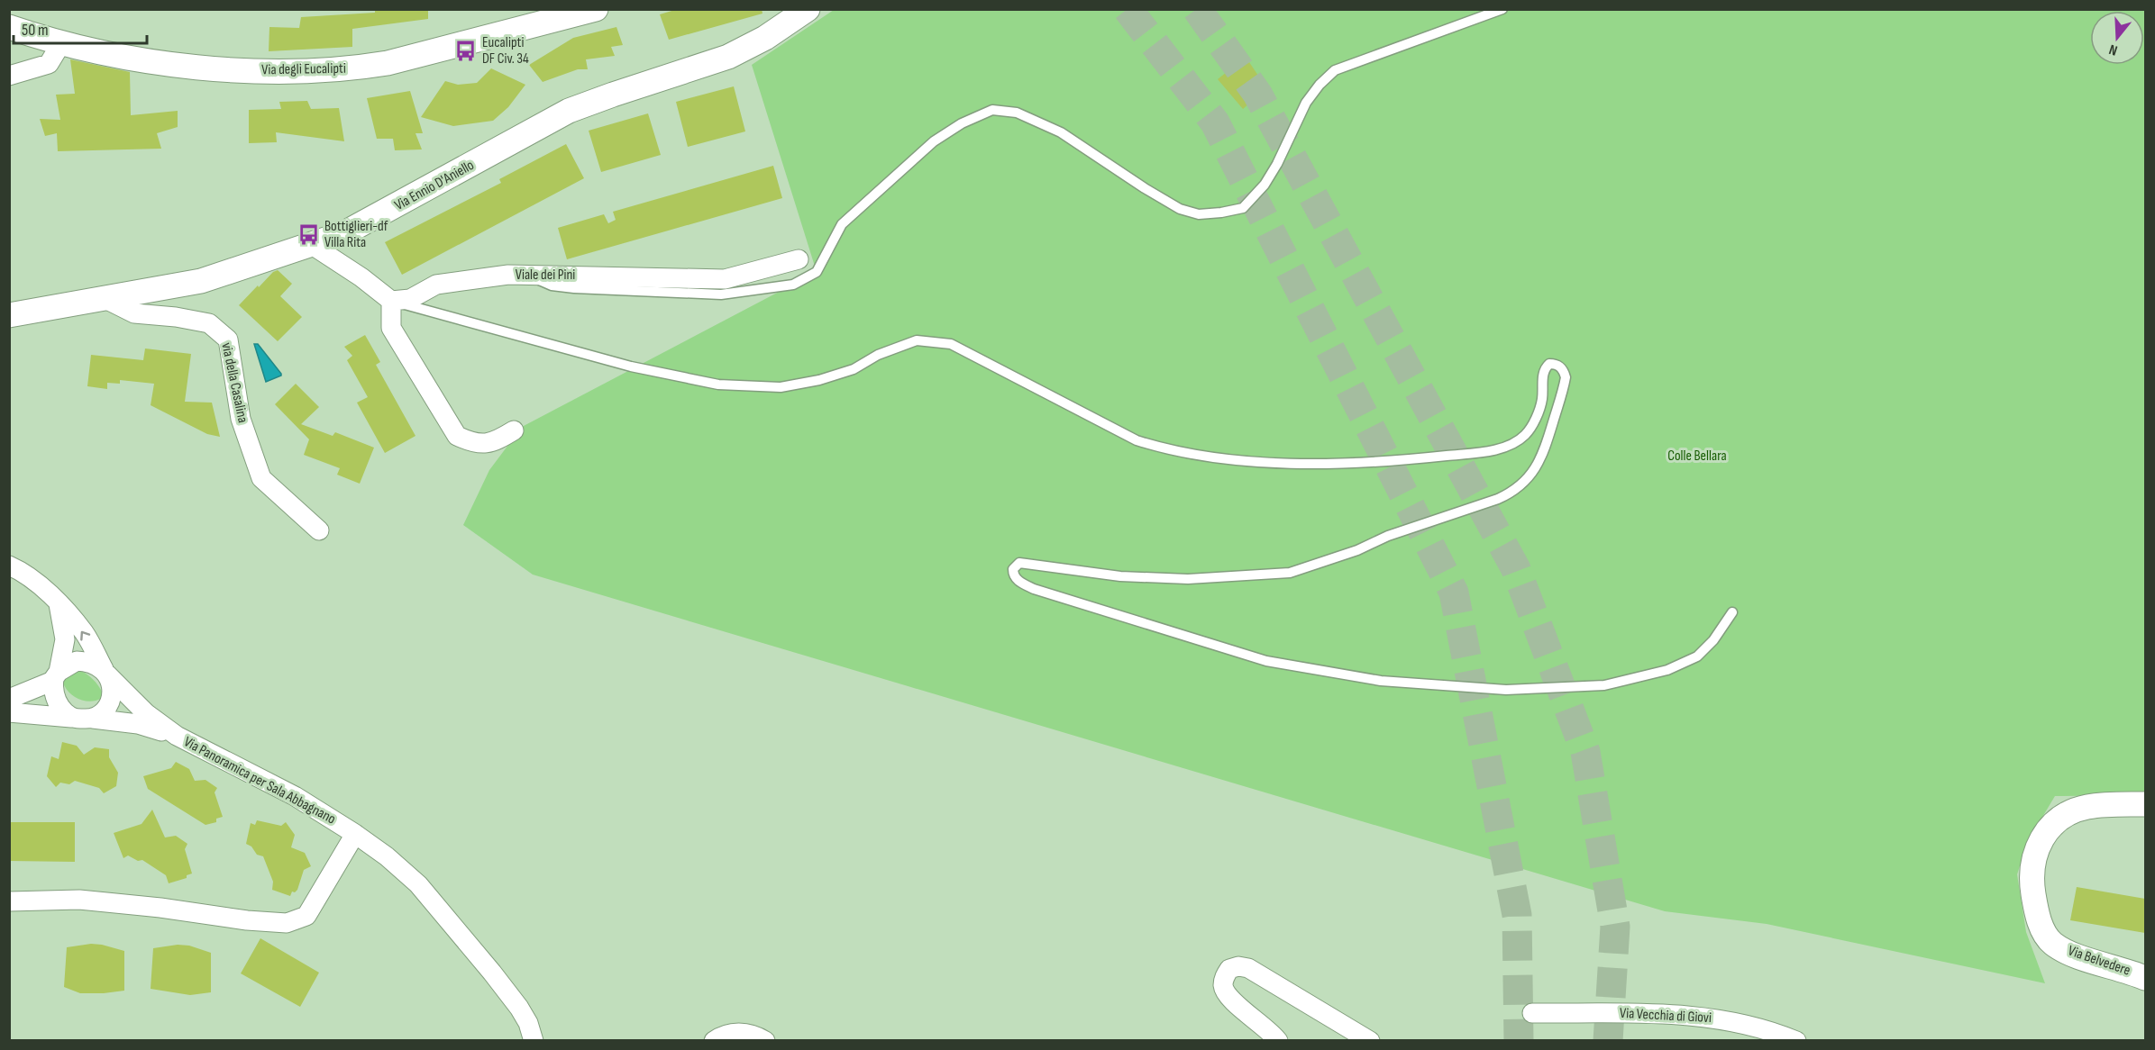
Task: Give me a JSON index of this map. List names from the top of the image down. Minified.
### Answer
{"streets":{"street":["Via degli Eucalipti","Via Ennio D'Aniello","Viale dei Pini","via della Casalina","Via Panoramica per Sala Abbagnano","Via Belvedere","Via Vecchia di Giovi"]},"crossings":[["Via Ennio D'Aniello","via della Casalina"]],"parks":["Colle Bellara"],"places":{"bus stop":["Eucalipti DF Civ. 34","Bottiglieri-df Villa Rita"]},"scale_bar":"50 m","north":"bottom"}
